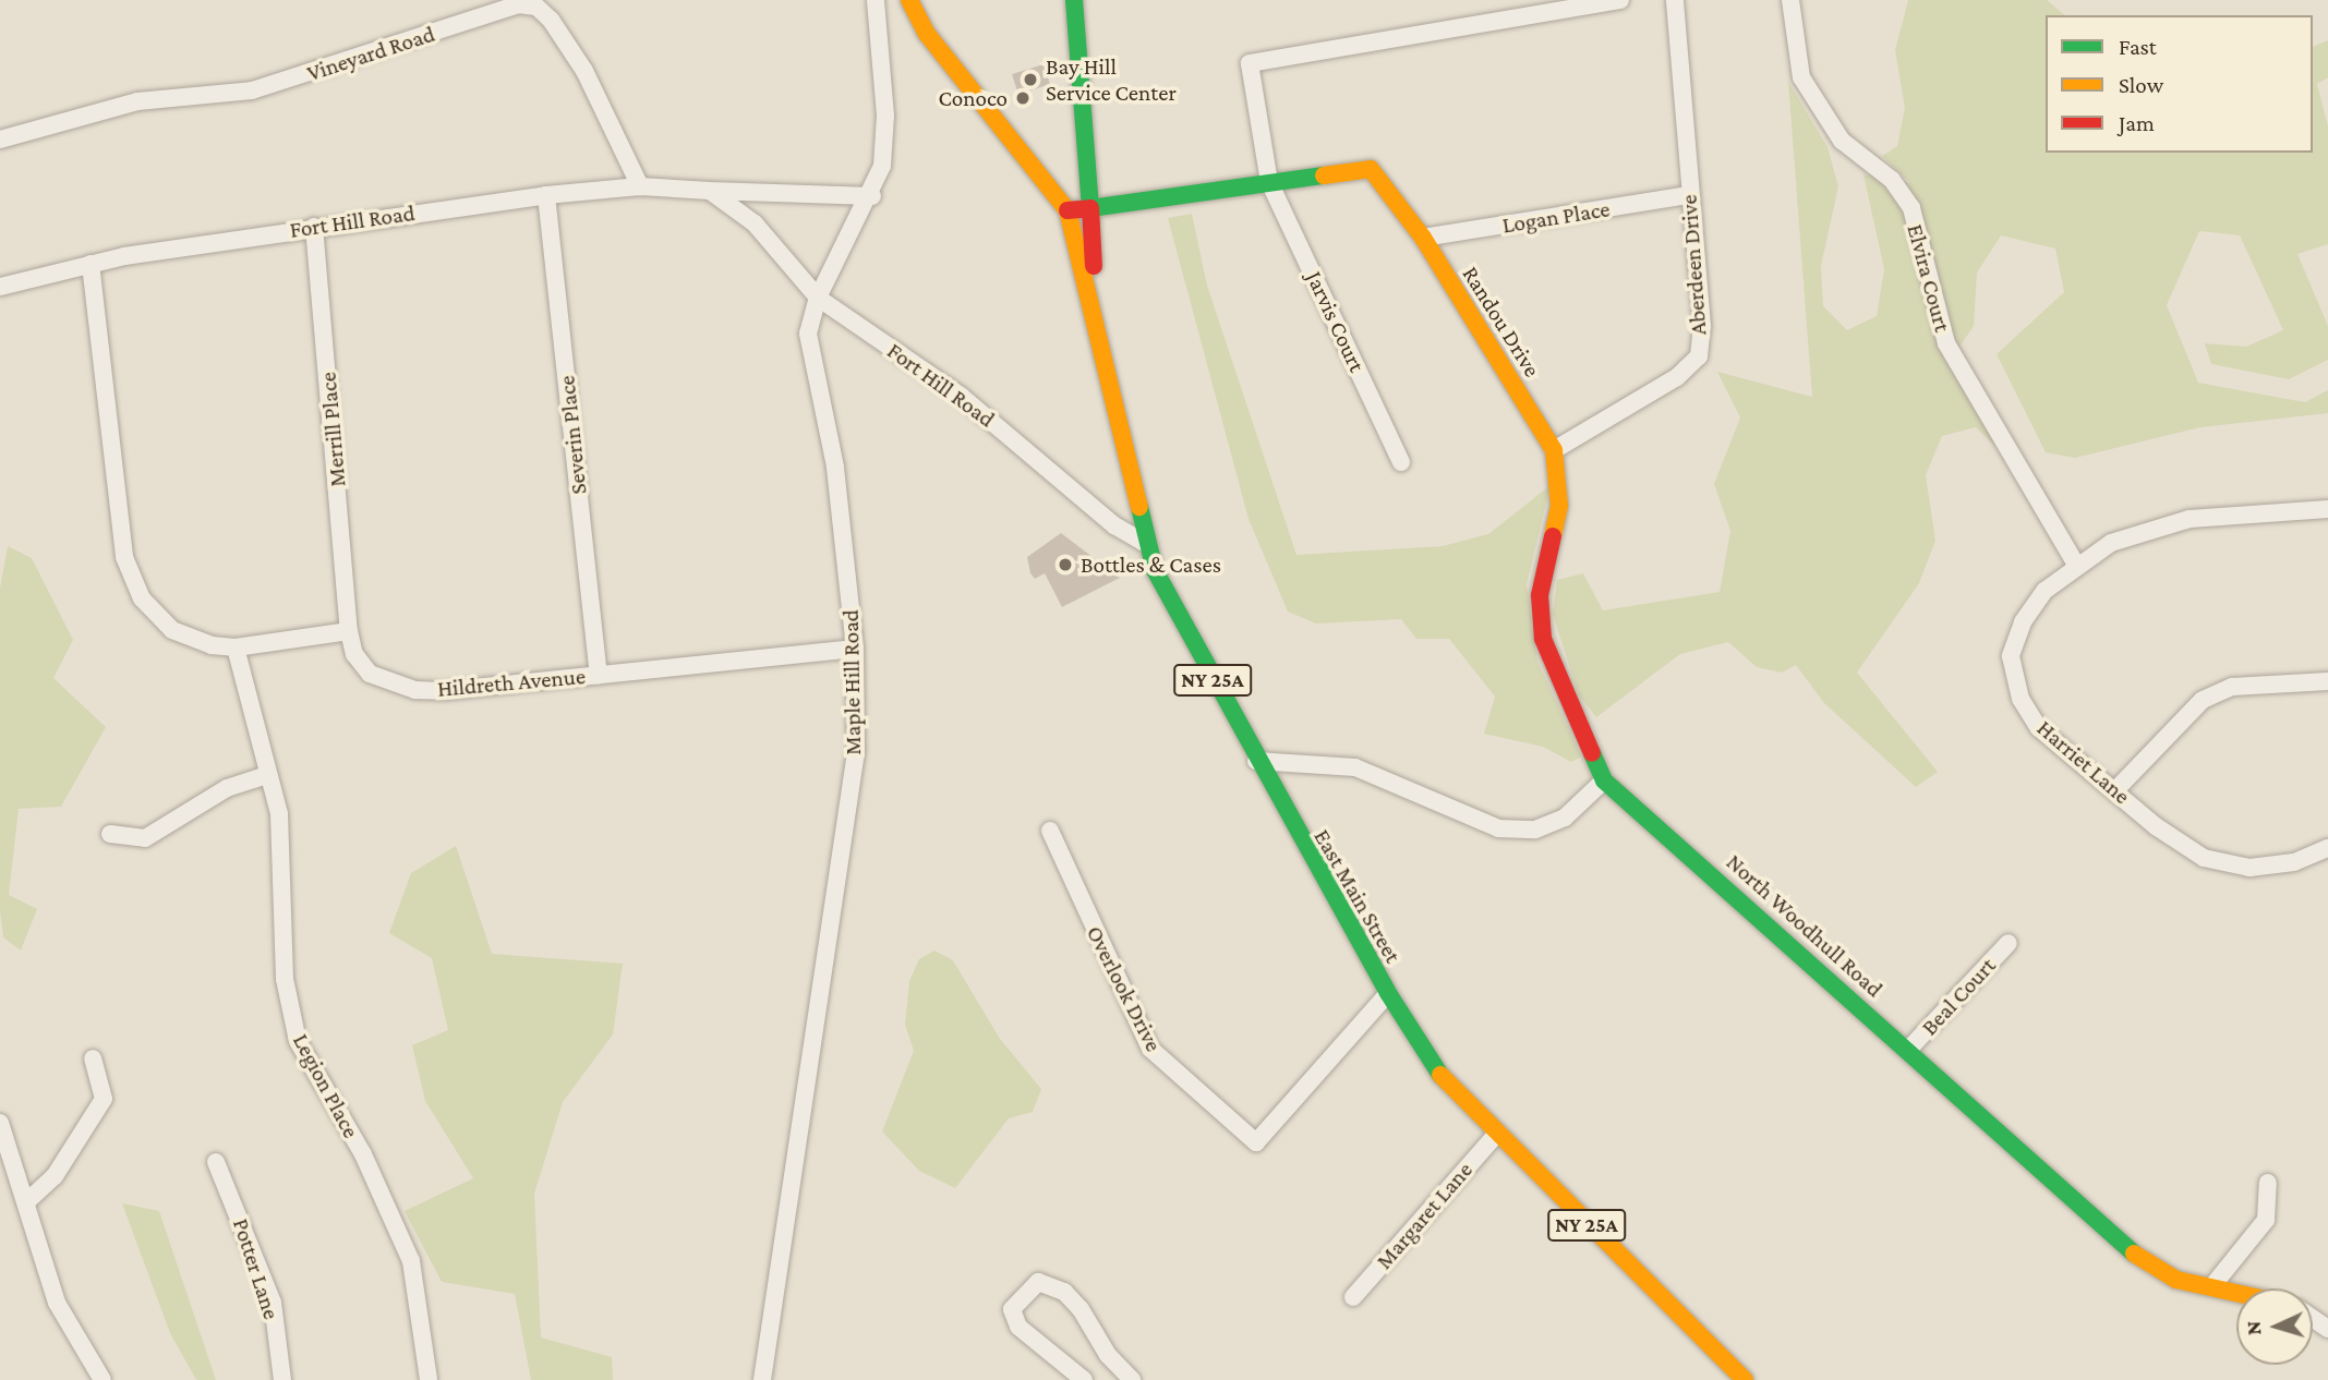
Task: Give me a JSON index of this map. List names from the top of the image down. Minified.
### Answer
{"streets":{"main road":["Randou Drive","NY 25A","East Main Street","North Woodhull Road"],"street":["Vineyard Road","Logan Place","Fort Hill Road","Aberdeen Drive","Elvira Court","Jarvis Court","Merrill Place","Severin Place","Hildreth Avenue","Maple Hill Road","Harriet Lane","Overlook Drive","Beal Court","Legion Place","Margaret Lane","Potter Lane"]},"crossings":[["Vineyard Road","Fort Hill Road"],["Logan Place","Aberdeen Drive"],["Logan Place","Randou Drive"],["Fort Hill Road","Merrill Place"],["Fort Hill Road","Severin Place"],["Fort Hill Road","Maple Hill Road"],["Fort Hill Road","East Main Street"],["Aberdeen Drive","Randou Drive"],["Elvira Court","Harriet Lane"],["Jarvis Court","Randou Drive"],["Randou Drive","East Main Street"],["Randou Drive","North Woodhull Road"],["Merrill Place","Hildreth Avenue"],["Severin Place","Hildreth Avenue"],["Hildreth Avenue","Maple Hill Road"],["East Main Street","Overlook Drive"],["East Main Street","Margaret Lane"],["North Woodhull Road","Beal Court"]],"places":["Bay Hill Service Center","Conoco","Bottles & Cases"],"legend":["Fast","Slow","Jam"],"north":"left"}
